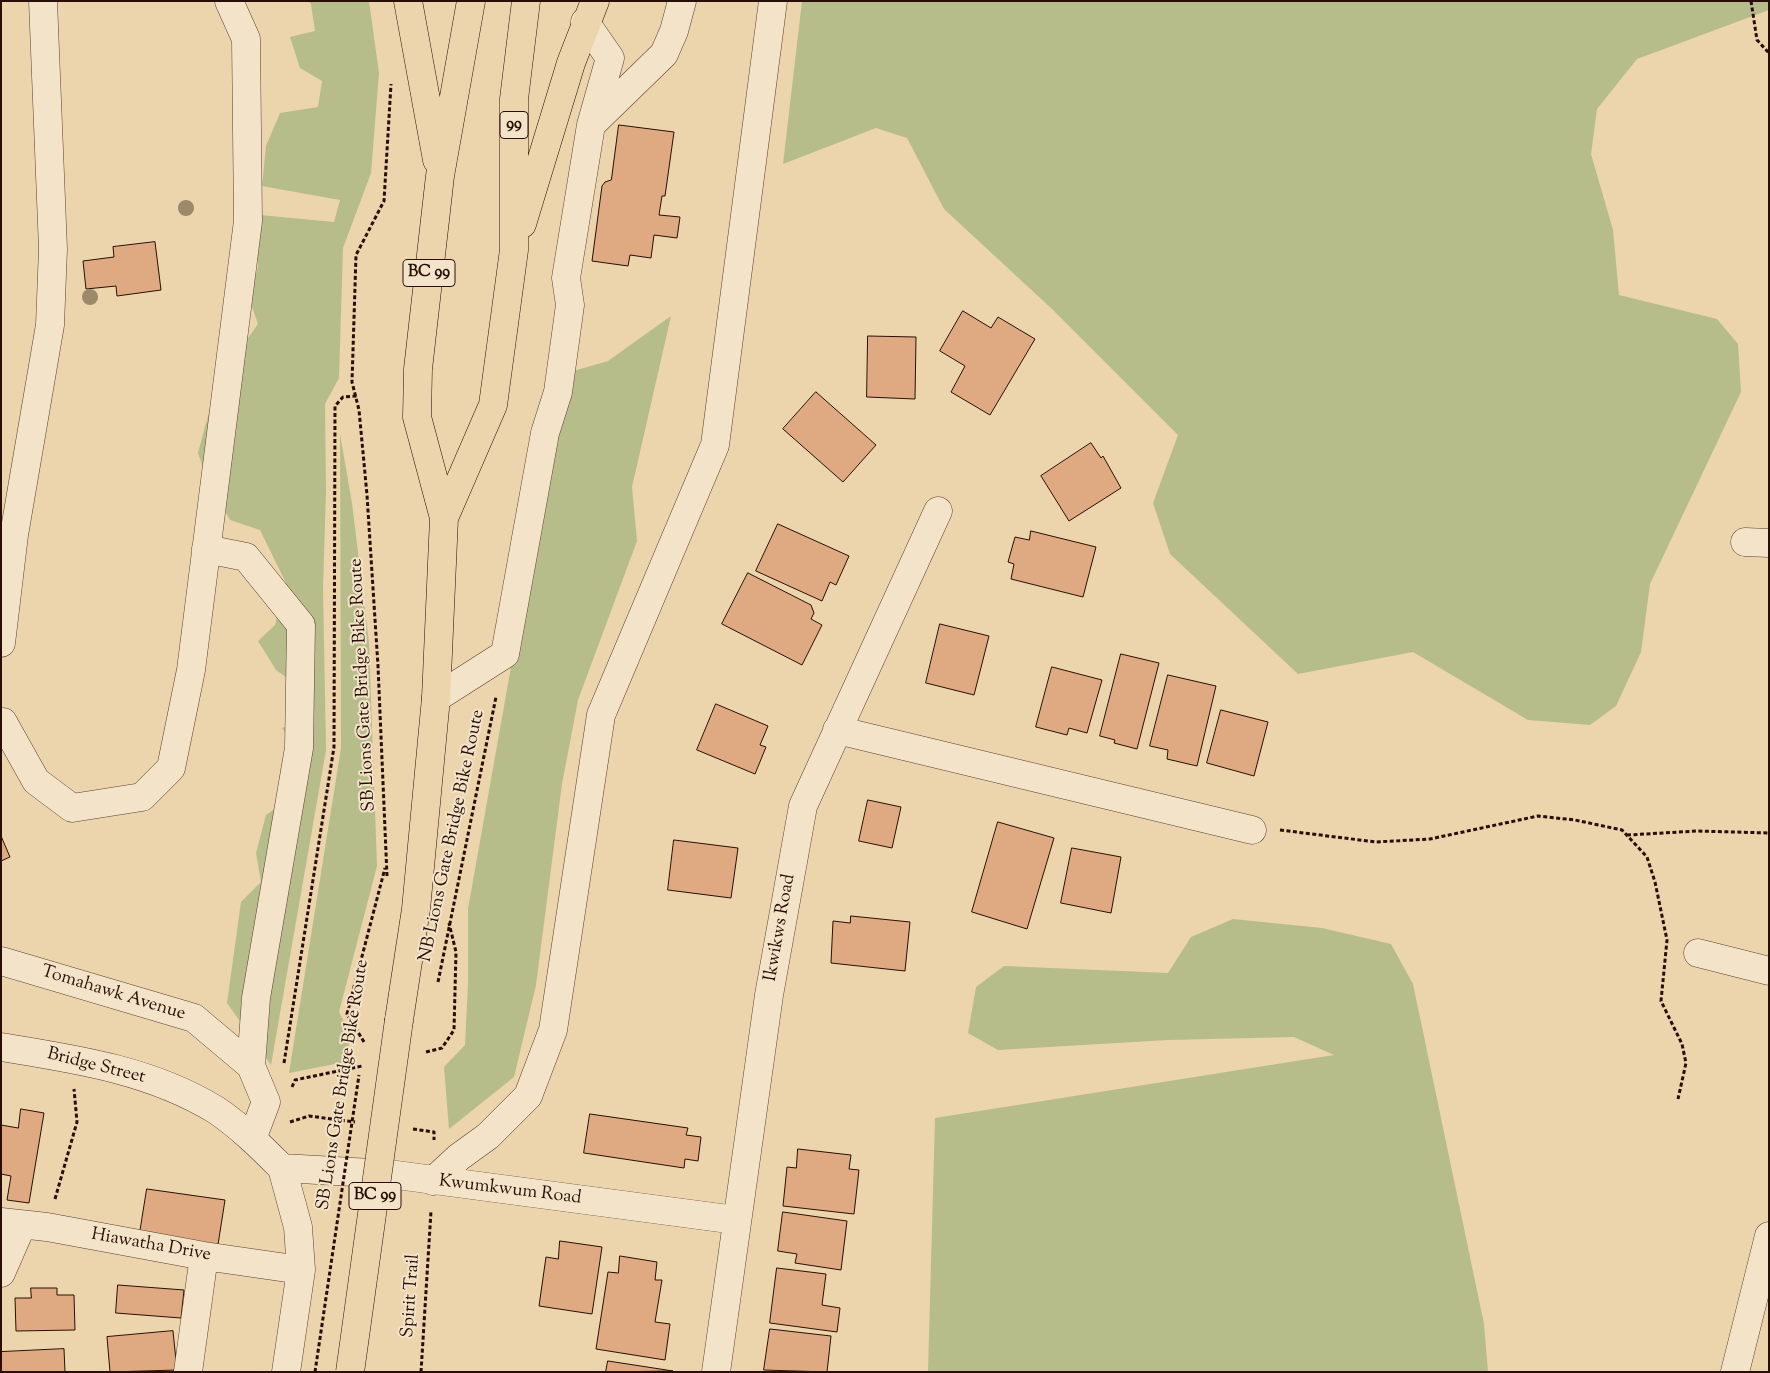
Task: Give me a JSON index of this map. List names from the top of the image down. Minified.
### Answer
{"streets":{"highway":["99","BC 99"],"street":["Ikwikws Road","Tomahawk Avenue","Bridge Street","Kwumkwum Road","Hiawatha Drive"],"path":["SB Lions Gate Bridge Bike Route","NB Lions Gate Bridge Bike Route","Spirit Trail"]},"crossings":[["99","BC 99"],["Ikwikws Road","Kwumkwum Road"],["Tomahawk Avenue","Bridge Street"],["Bridge Street","Kwumkwum Road"]]}
